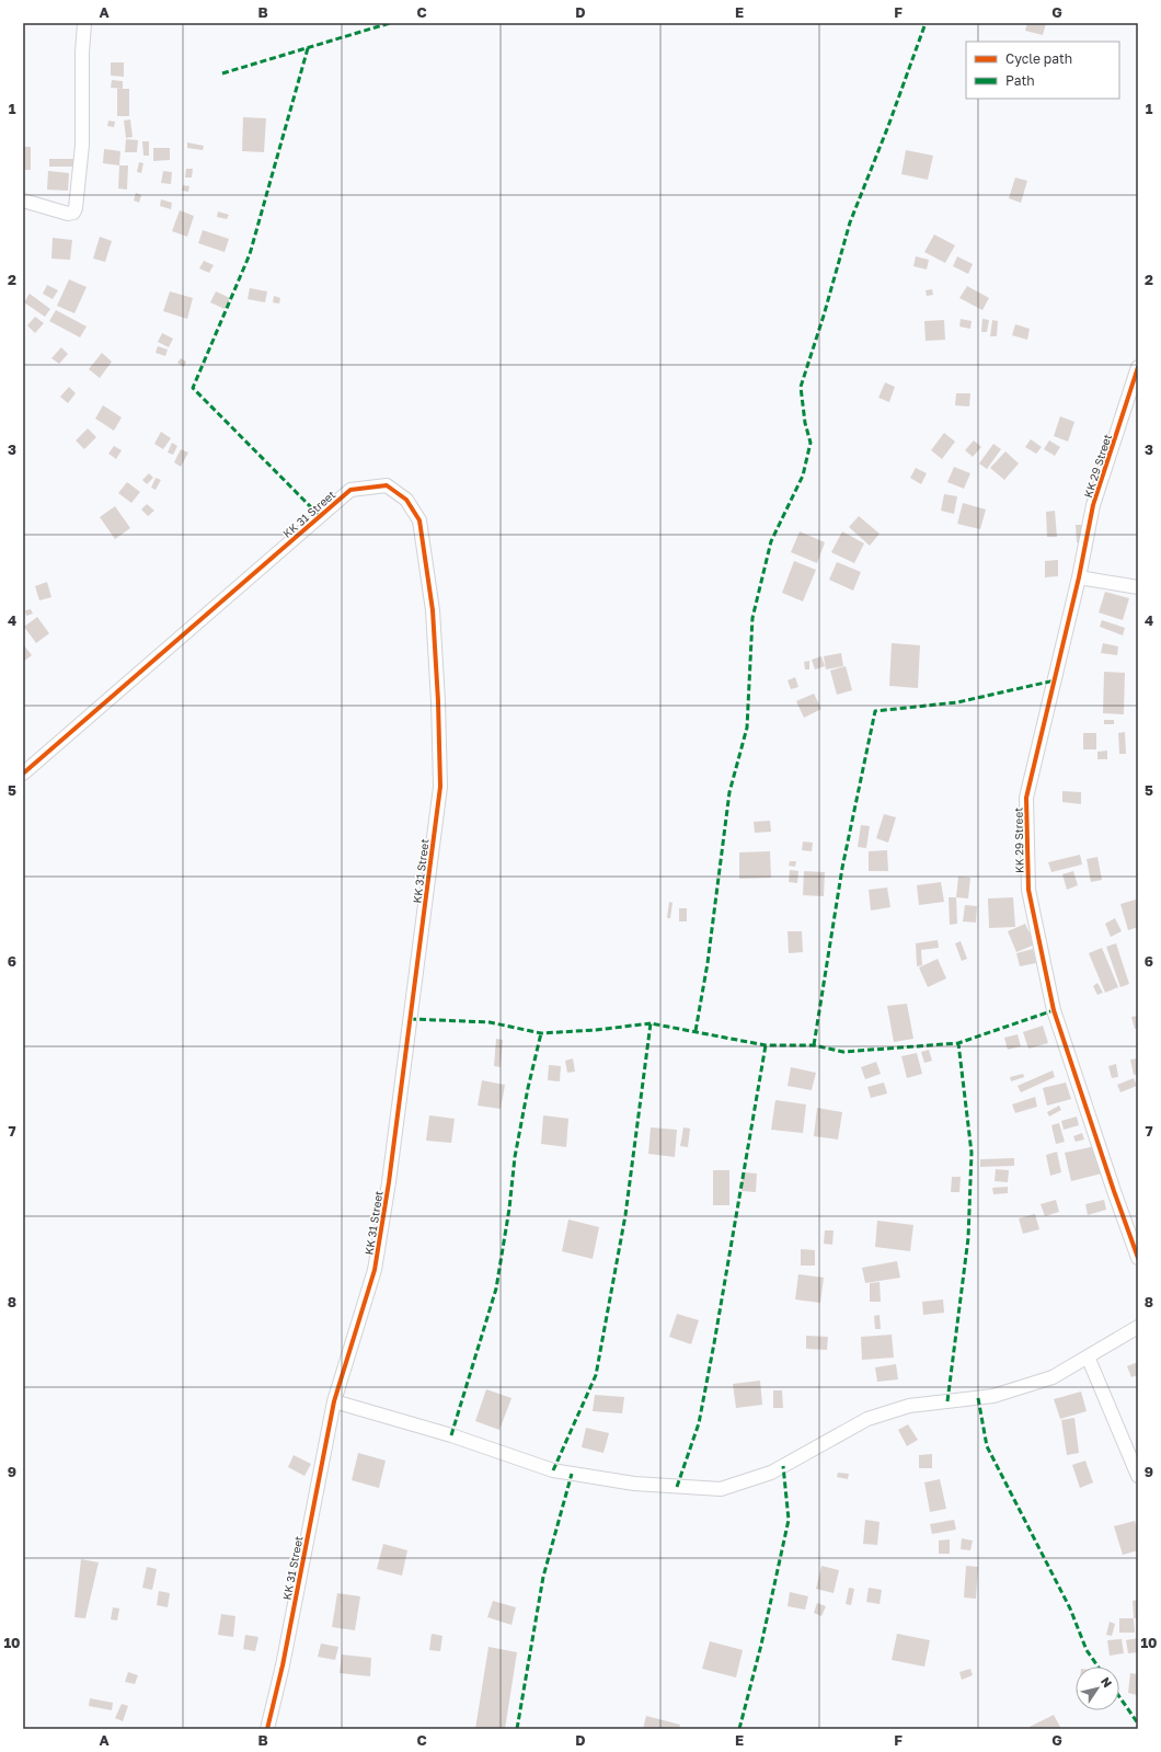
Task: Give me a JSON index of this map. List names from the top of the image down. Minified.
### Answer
{"streets":{"street":["KK 29 Street","KK 31 Street"]},"legend":["Cycle path","Path"],"north":"top right","grid":{"columns":["A","B","C","D","E","F","G"],"rows":["1","2","3","4","5","6","7","8","9","10"]}}
